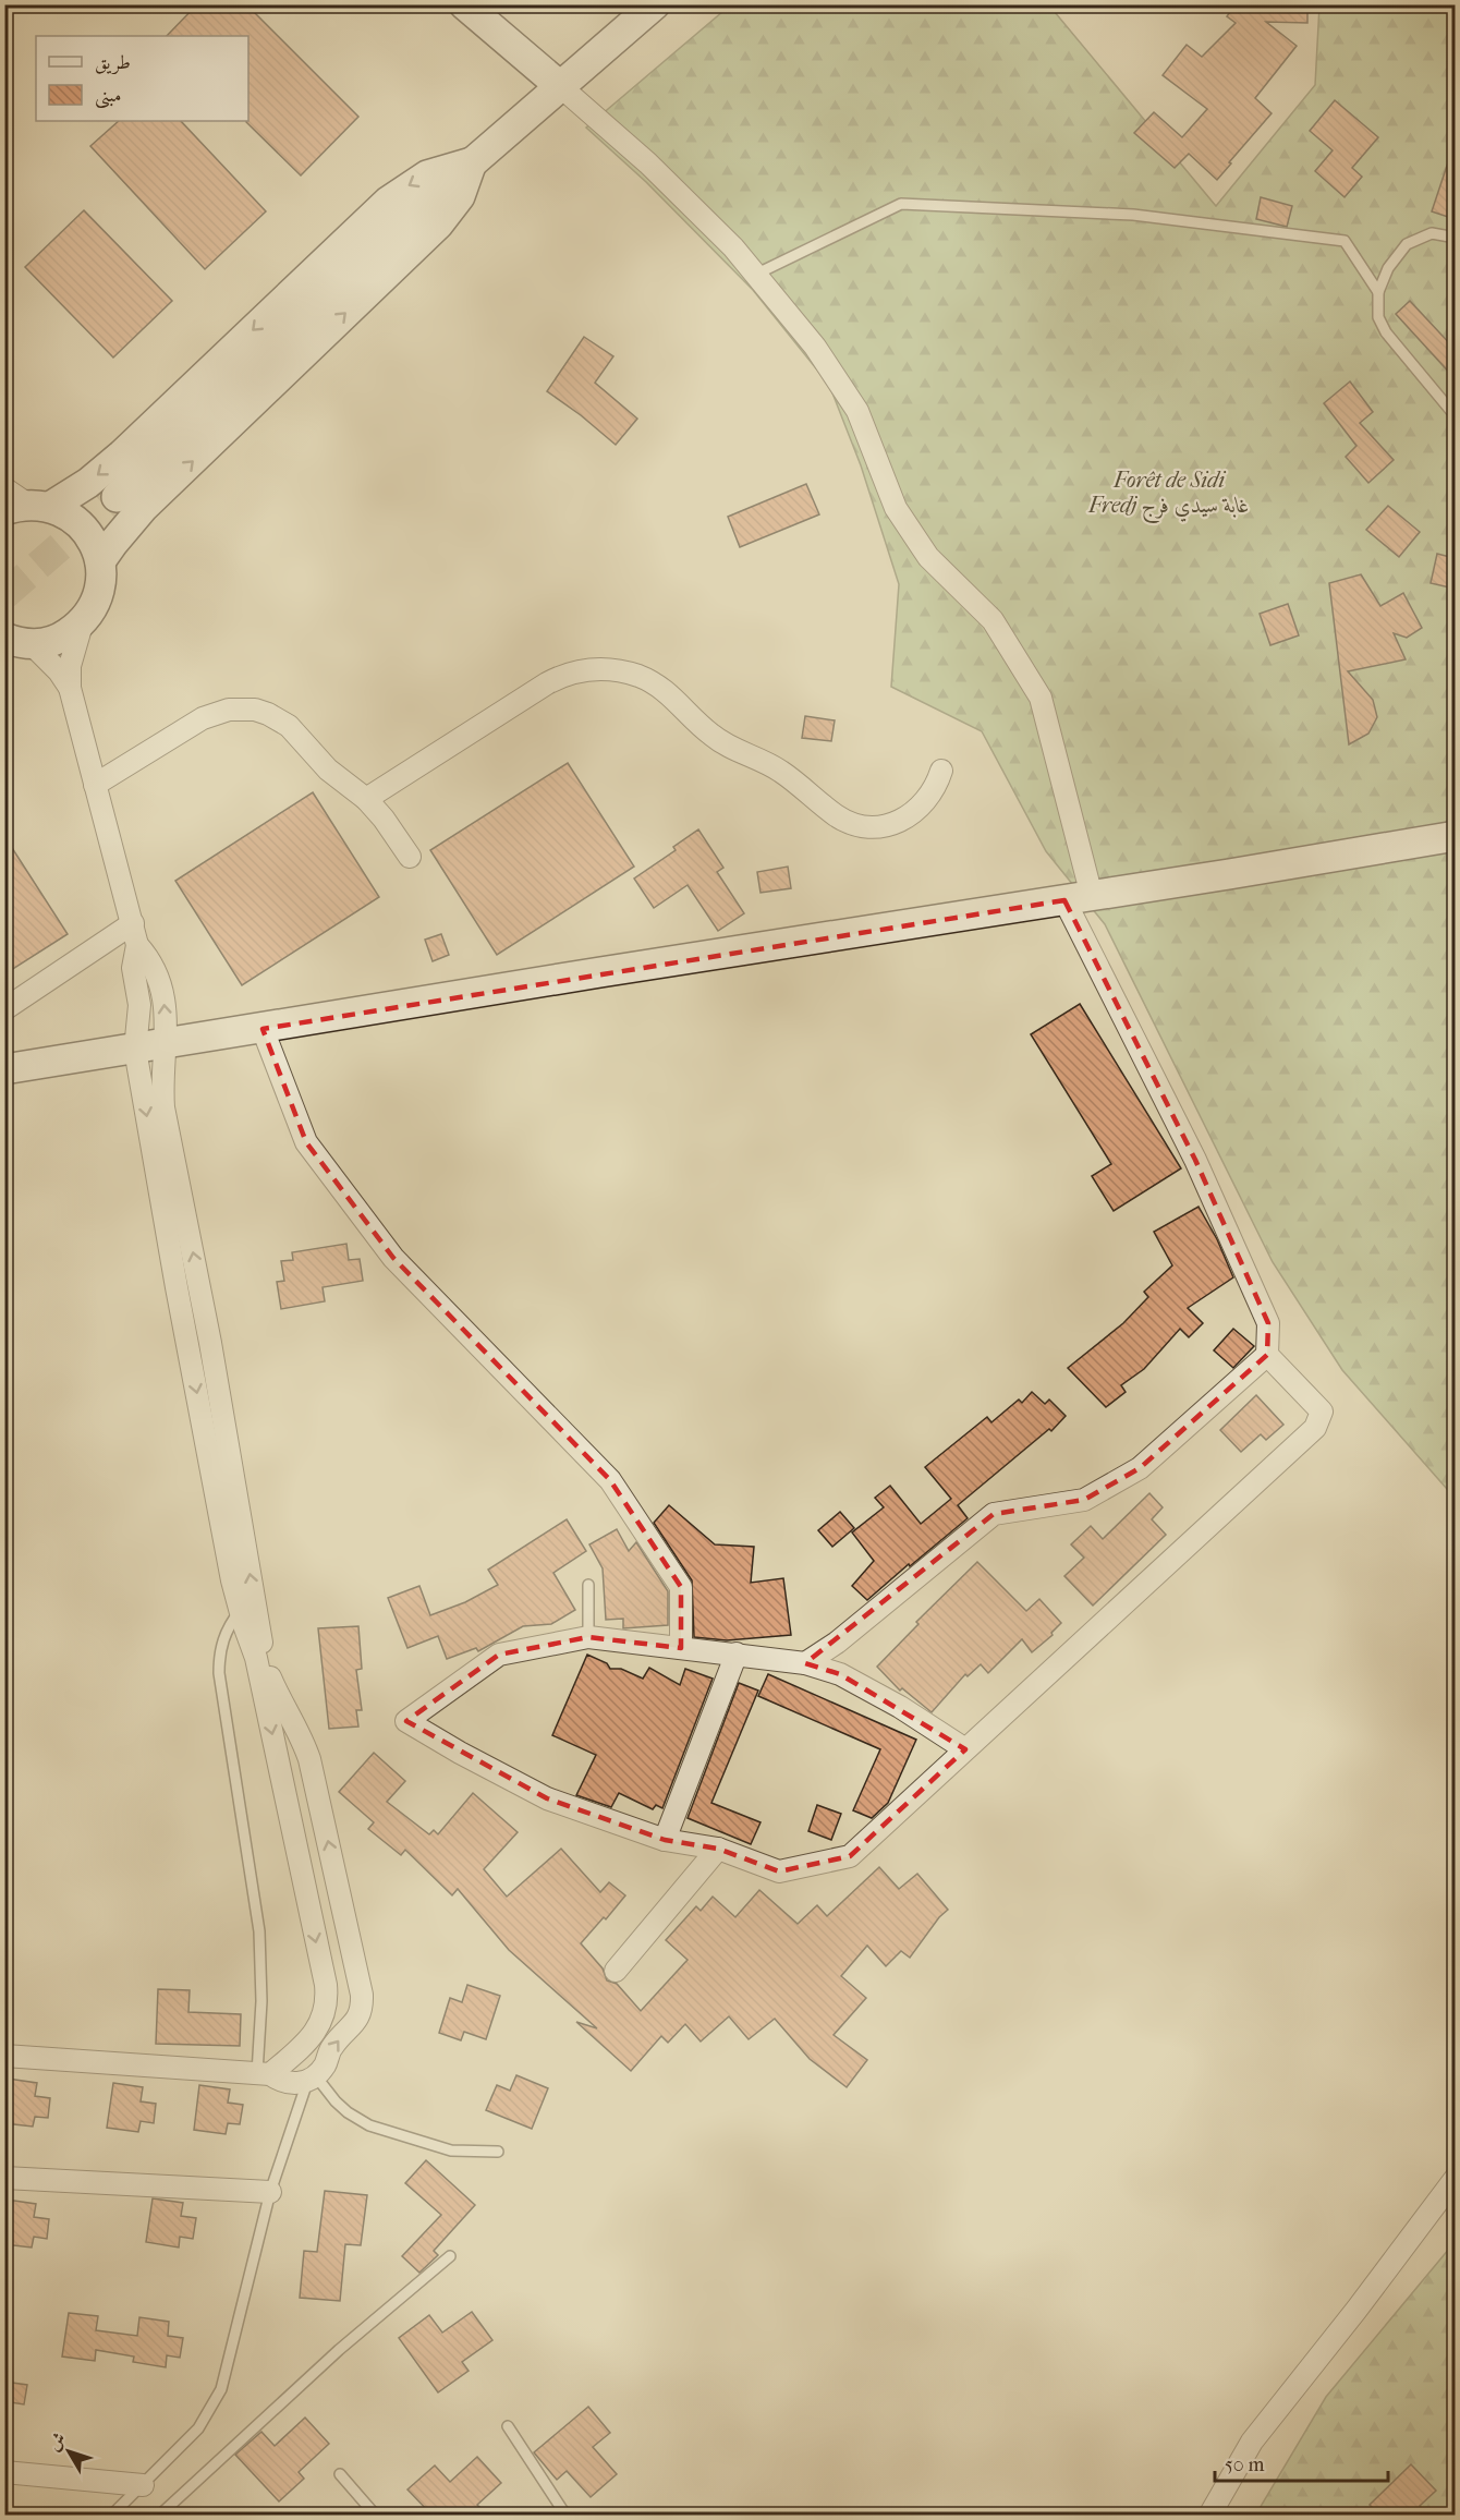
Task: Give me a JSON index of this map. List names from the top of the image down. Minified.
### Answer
{"parks":["Forêt de Sidi Fredj غابة سيدي فرج"],"legend":["طريق","مبنى"],"scale_bar":"50 m","north":"top left"}
